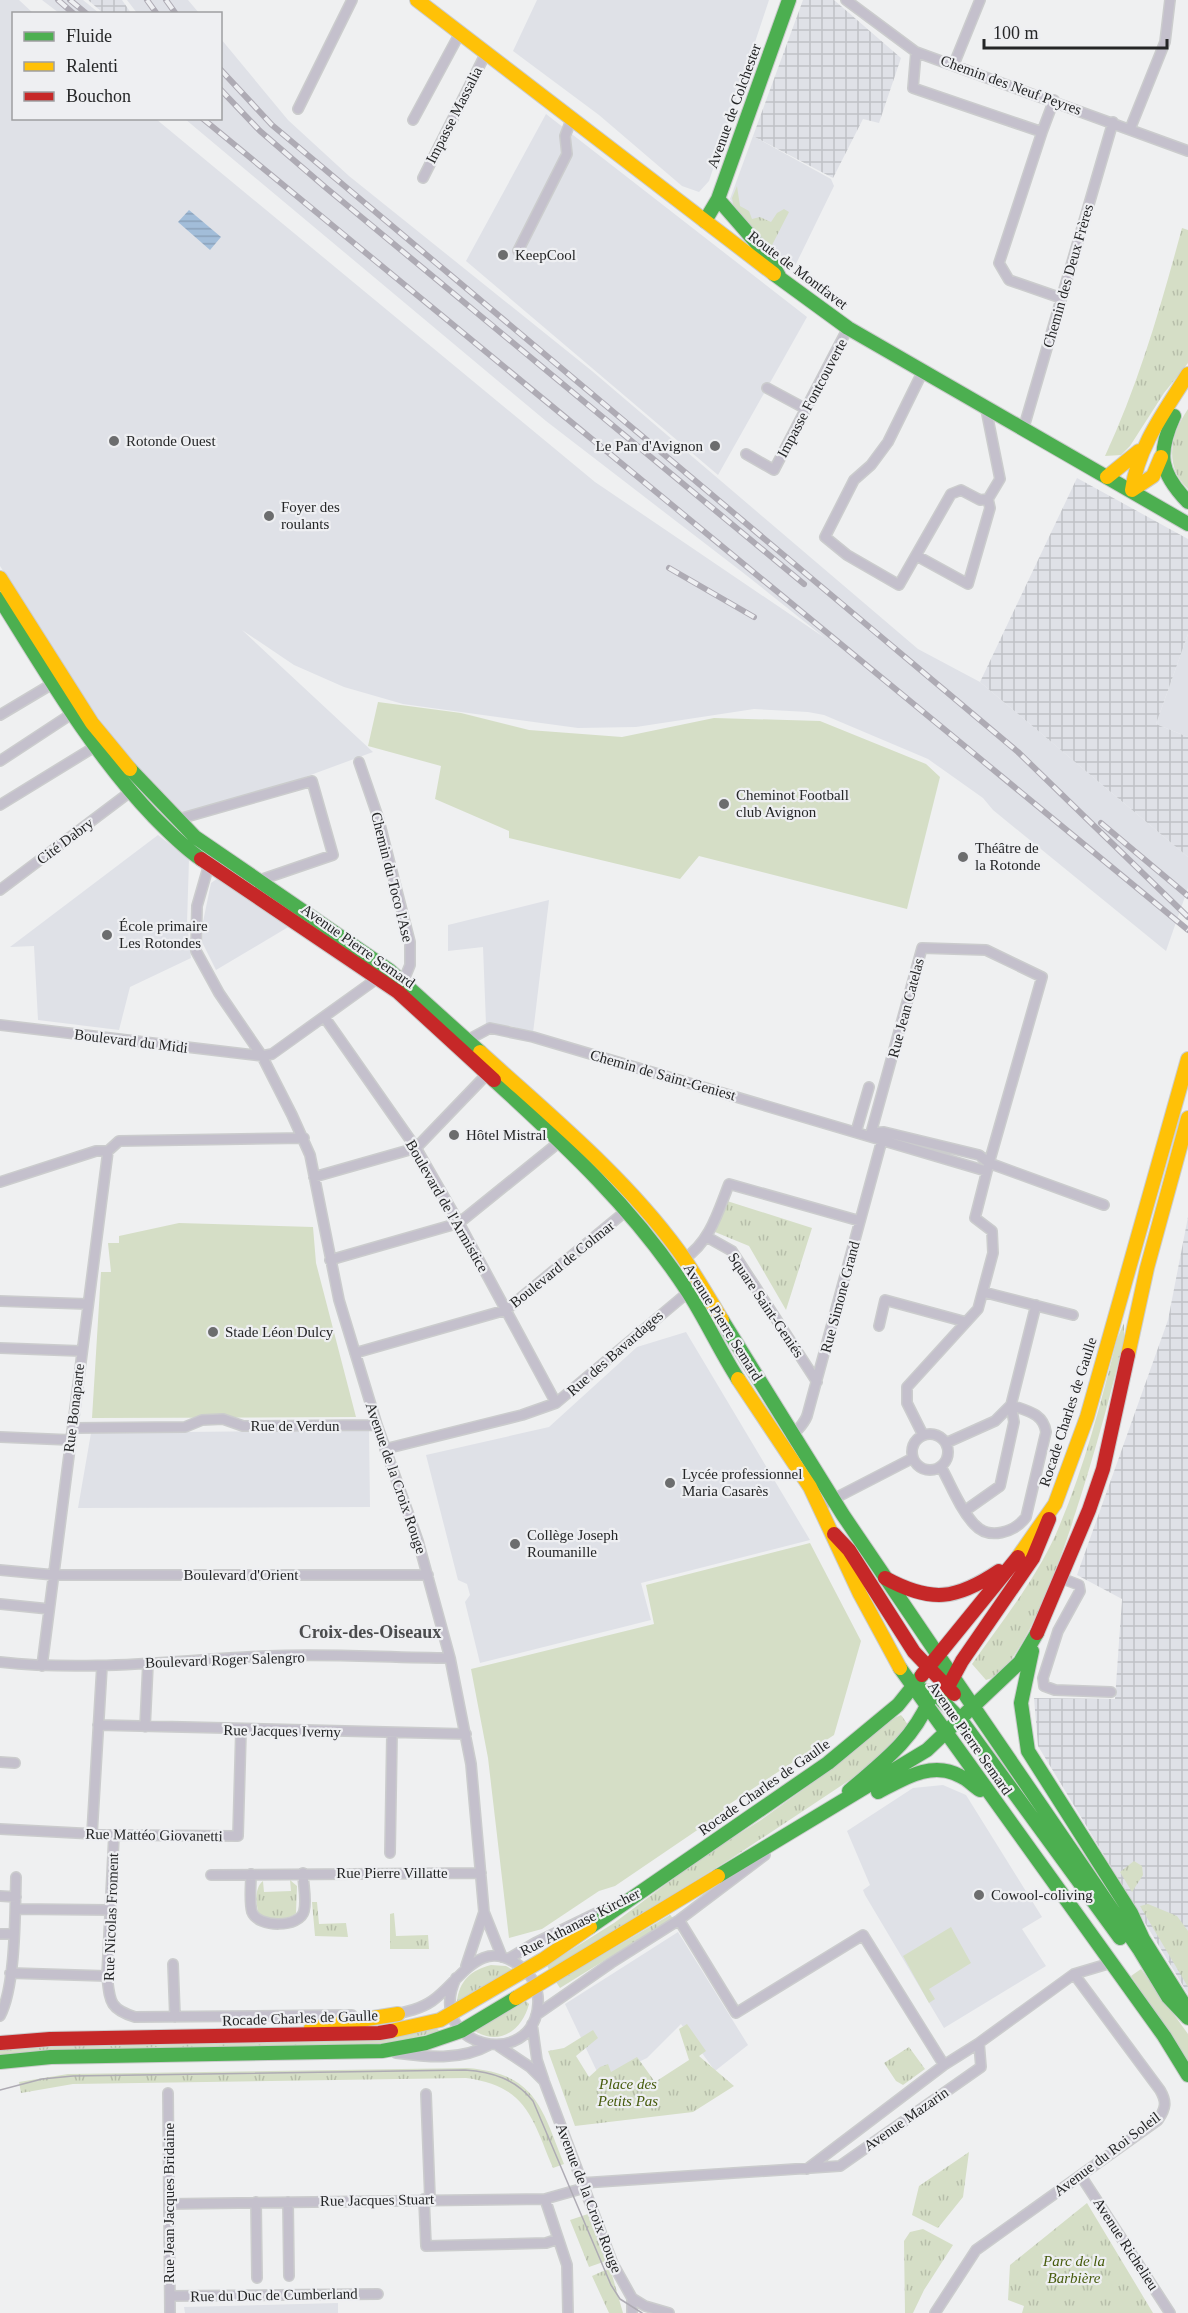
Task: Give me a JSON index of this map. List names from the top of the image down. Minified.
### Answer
{"streets":{"main road":["Avenue de Colchester","Route de Montfavet","Avenue Pierre Semard","Rocade Charles de Gaulle"],"street":["Chemin des Neuf Peyres","Impasse Massalia","Chemin des Deux Frères","Impasse Fontcouverte","Cité Dabry","Chemin du Toco l'Ase","Rue Jean Catelas","Boulevard du Midi","Chemin de Saint-Geniest","Boulevard de l'Armistice","Boulevard de Colmar","Rue Simone Grand","Square Saint-Geniés","Rue des Bavardages","Rue Bonaparte","Rue de Verdun","Avenue de la Croix Rouge","Boulevard d'Orient","Boulevard Roger Salengro","Rue Jacques Iverny","Rue Mattéo Giovanetti","Rue Pierre Villatte","Rue Nicolas Froment","Rue Athanase Kircher","Avenue Mazarin","Avenue du Roi Soleil","Rue Jacques Stuart","Rue Jean Jacques Bridaine","Avenue Richelieu","Rue du Duc de Cumberland"]},"crossings":[["Chemin des Neuf Peyres","Chemin des Deux Frères"],["Avenue de Colchester","Route de Montfavet"],["Impasse Massalia","Route de Montfavet"],["Route de Montfavet","Chemin des Deux Frères"],["Route de Montfavet","Impasse Fontcouverte"],["Cité Dabry","Avenue Pierre Semard"],["Chemin du Toco l'Ase","Avenue Pierre Semard"],["Avenue Pierre Semard","Chemin de Saint-Geniest"],["Avenue Pierre Semard","Boulevard de Colmar"],["Avenue Pierre Semard","Rue Simone Grand"],["Avenue Pierre Semard","Rue des Bavardages"],["Avenue Pierre Semard","Rocade Charles de Gaulle"],["Avenue Pierre Semard","Avenue de la Croix Rouge"],["Avenue Pierre Semard","Avenue Mazarin"],["Rue Jean Catelas","Chemin de Saint-Geniest"],["Boulevard du Midi","Avenue de la Croix Rouge"],["Chemin de Saint-Geniest","Rue Simone Grand"],["Boulevard de l'Armistice","Boulevard de Colmar"],["Boulevard de l'Armistice","Rue des Bavardages"],["Boulevard de Colmar","Avenue de la Croix Rouge"],["Rue Simone Grand","Square Saint-Geniés"],["Rue des Bavardages","Avenue de la Croix Rouge"],["Rue Bonaparte","Rue de Verdun"],["Rue Bonaparte","Boulevard d'Orient"],["Rue Bonaparte","Boulevard Roger Salengro"],["Rocade Charles de Gaulle","Rue Athanase Kircher"],["Rue de Verdun","Avenue de la Croix Rouge"],["Avenue de la Croix Rouge","Boulevard d'Orient"],["Avenue de la Croix Rouge","Boulevard Roger Salengro"],["Avenue de la Croix Rouge","Rue Jacques Iverny"],["Avenue de la Croix Rouge","Rue Pierre Villatte"],["Avenue de la Croix Rouge","Rue Athanase Kircher"],["Avenue de la Croix Rouge","Avenue Mazarin"],["Avenue de la Croix Rouge","Rue Jacques Stuart"],["Rue Jacques Iverny","Rue Mattéo Giovanetti"],["Rue Mattéo Giovanetti","Rue Nicolas Froment"],["Avenue Mazarin","Avenue du Roi Soleil"],["Avenue Mazarin","Rue Jacques Stuart"],["Avenue du Roi Soleil","Avenue Richelieu"],["Rue Jacques Stuart","Rue Jean Jacques Bridaine"],["Rue Jean Jacques Bridaine","Rue du Duc de Cumberland"]],"districts":["Croix-des-Oiseaux"],"parks":["Place des Petits Pas","Parc de la Barbière"],"places":["KeepCool","Rotonde Ouest","Le Pan d'Avignon","Foyer des roulants","Cheminot Football club Avignon","Théâtre de la Rotonde","École primaire Les Rotondes","Hôtel Mistral","Stade Léon Dulcy","Lycée professionnel Maria Casarès","Collège Joseph Roumanille","Cowool-coliving"],"legend":["Fluide","Ralenti","Bouchon"],"scale_bar":"100 m"}
